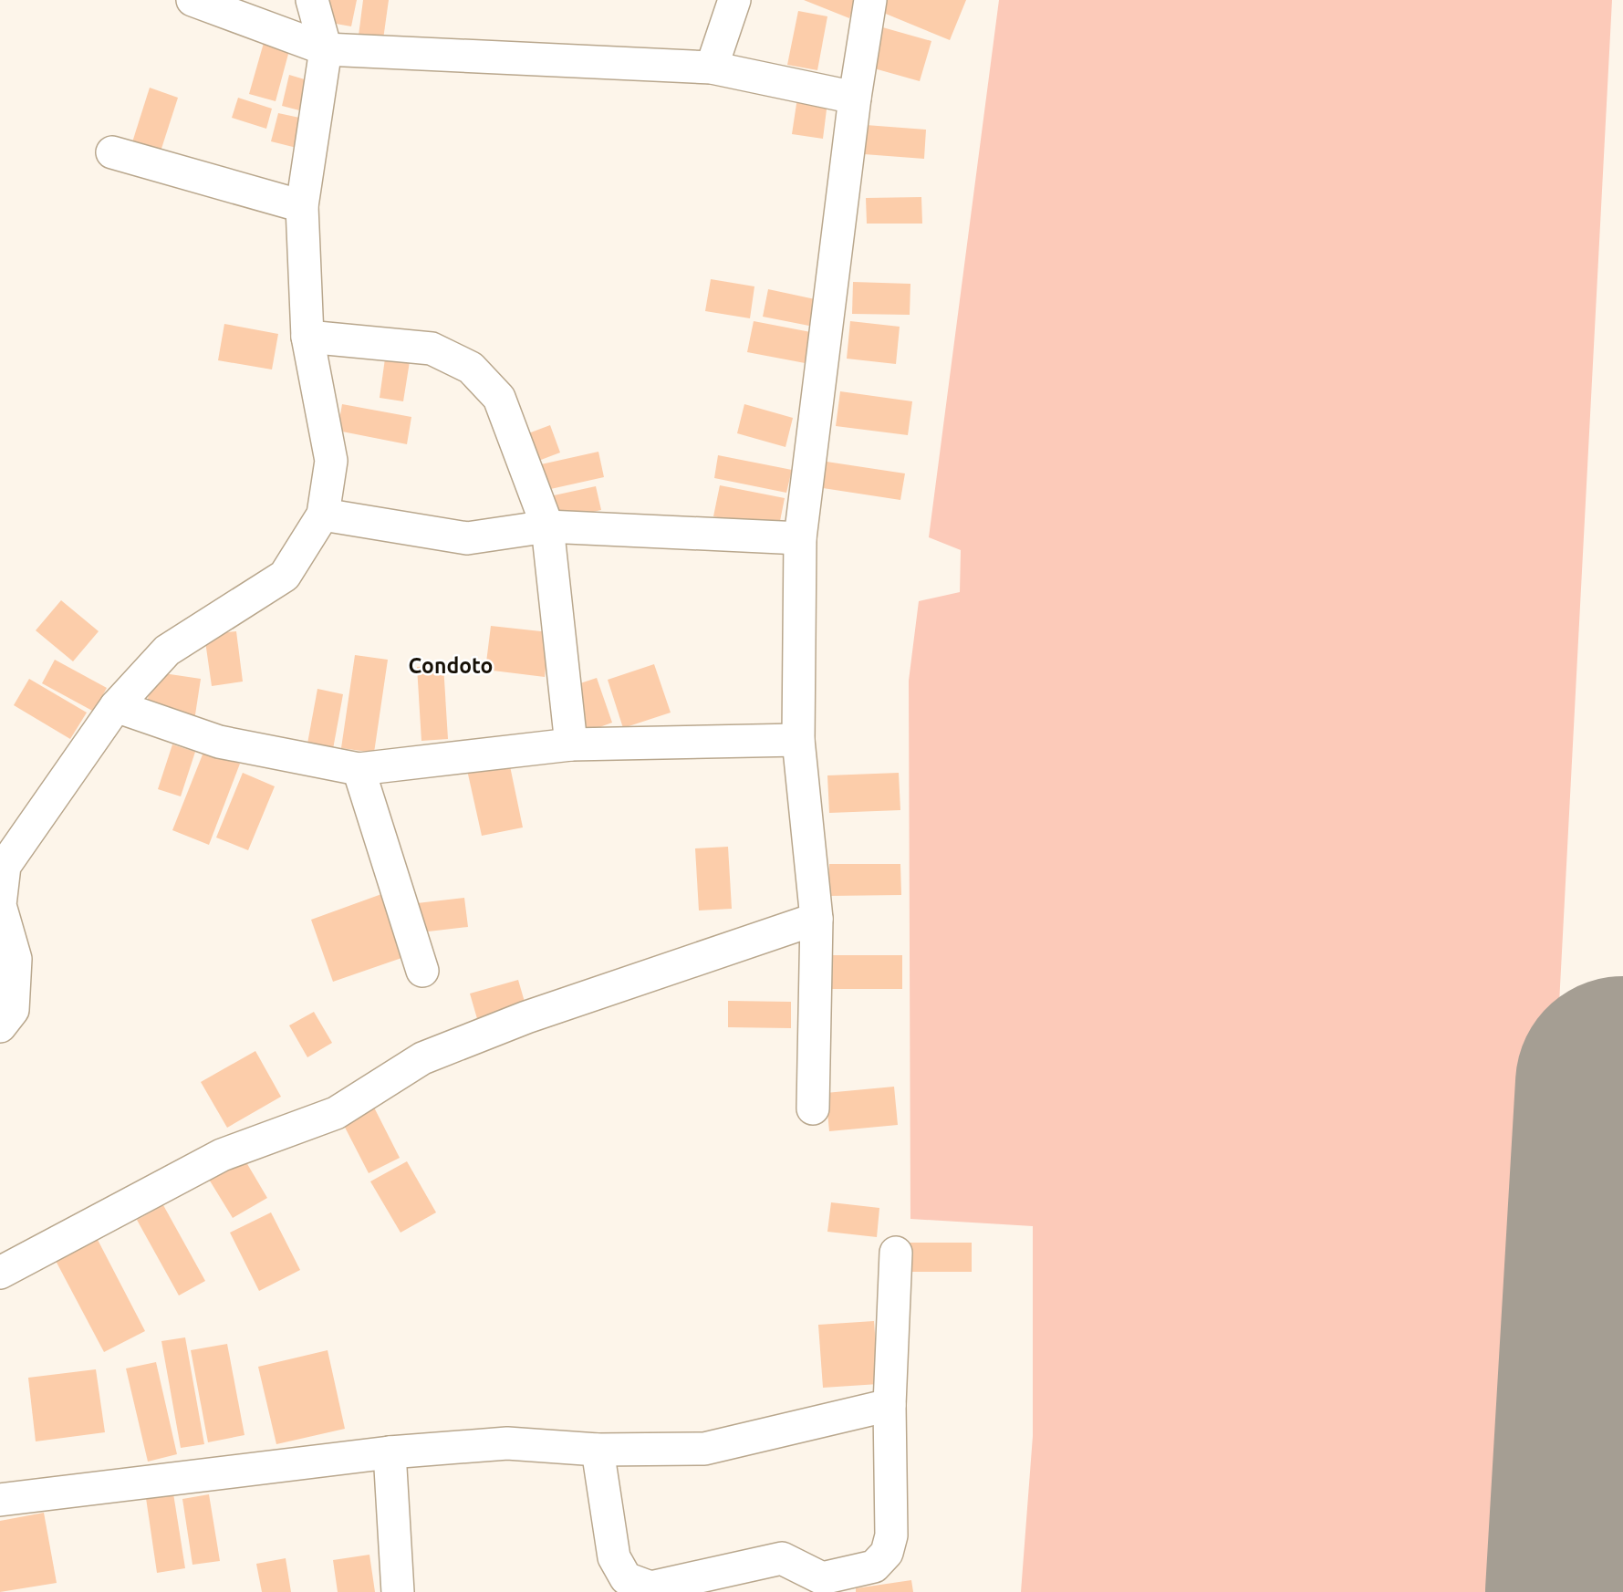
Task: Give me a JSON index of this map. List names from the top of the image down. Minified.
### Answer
{"districts":["Condoto"]}
